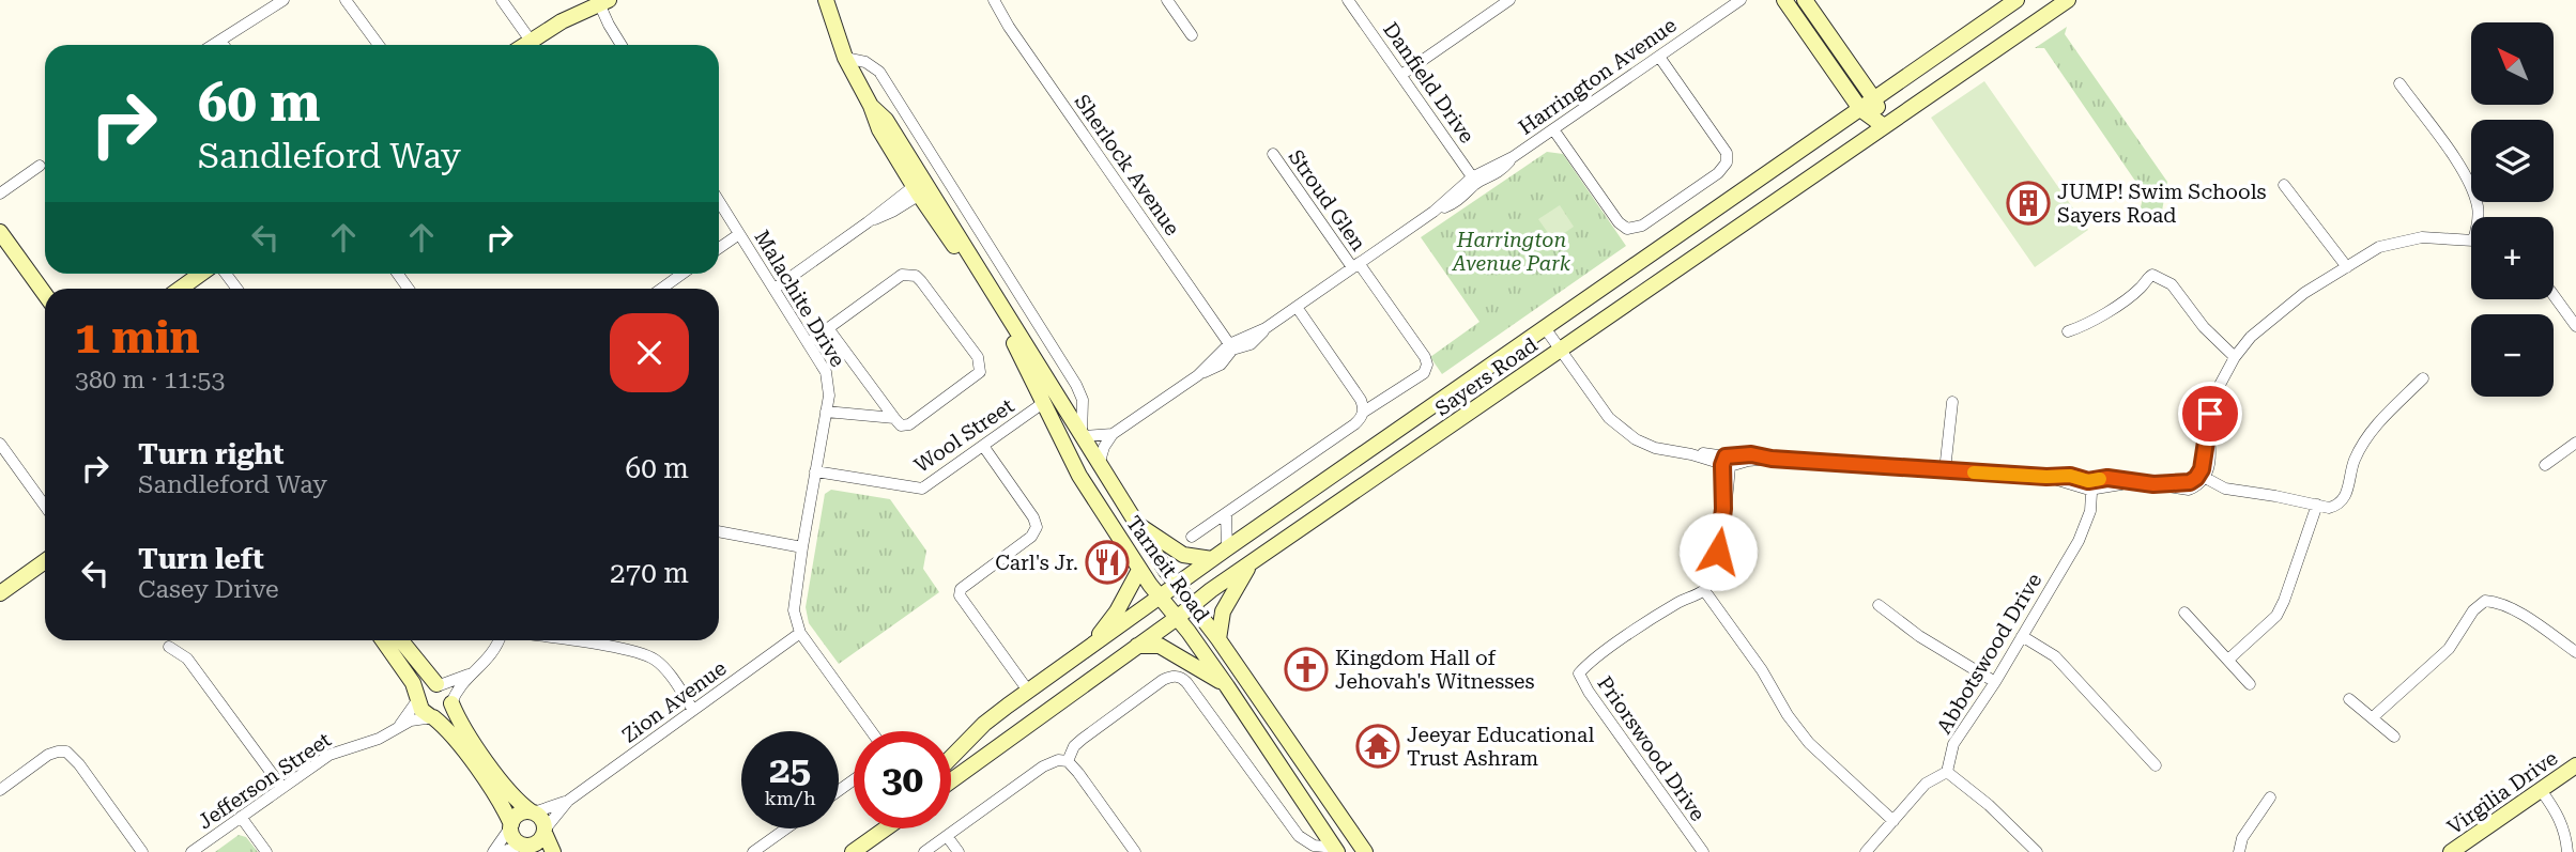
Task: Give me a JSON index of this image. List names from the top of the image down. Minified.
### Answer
{"streets":{"main road":["Sayers Road","Tarneit Road","Virgilia Drive"],"street":["Harrington Avenue","Danfield Drive","Sherlock Avenue","Stroud Glen","Malachite Drive","Wool Street","Abbotswood Drive","Zion Avenue","Priorswood Drive","Jefferson Street"]},"crossings":[["Harrington Avenue","Danfield Drive"],["Harrington Avenue","Sherlock Avenue"],["Harrington Avenue","Stroud Glen"],["Malachite Drive","Wool Street"],["Malachite Drive","Zion Avenue"],["Sayers Road","Tarneit Road"],["Wool Street","Tarneit Road"]],"parks":["Harrington Avenue Park"],"places":{"building":["JUMP! Swim Schools Sayers Road"],"restaurant":["Carl's Jr."],"church":["Kingdom Hall of Jehovah's Witnesses"],"temple":["Jeeyar Educational Trust Ashram"]},"north":"top left","page":{"map_buttons":["+","−"],"turn":["60 m","Sandleford Way"],"heading":["1 min","380 m · 11:53"],"list":[{"name":"Turn right","note":"Sandleford Way","value":"60 m"},{"name":"Turn left","note":"Casey Drive","value":"270 m"}],"speed":"25 km/h","limit":"30"}}
